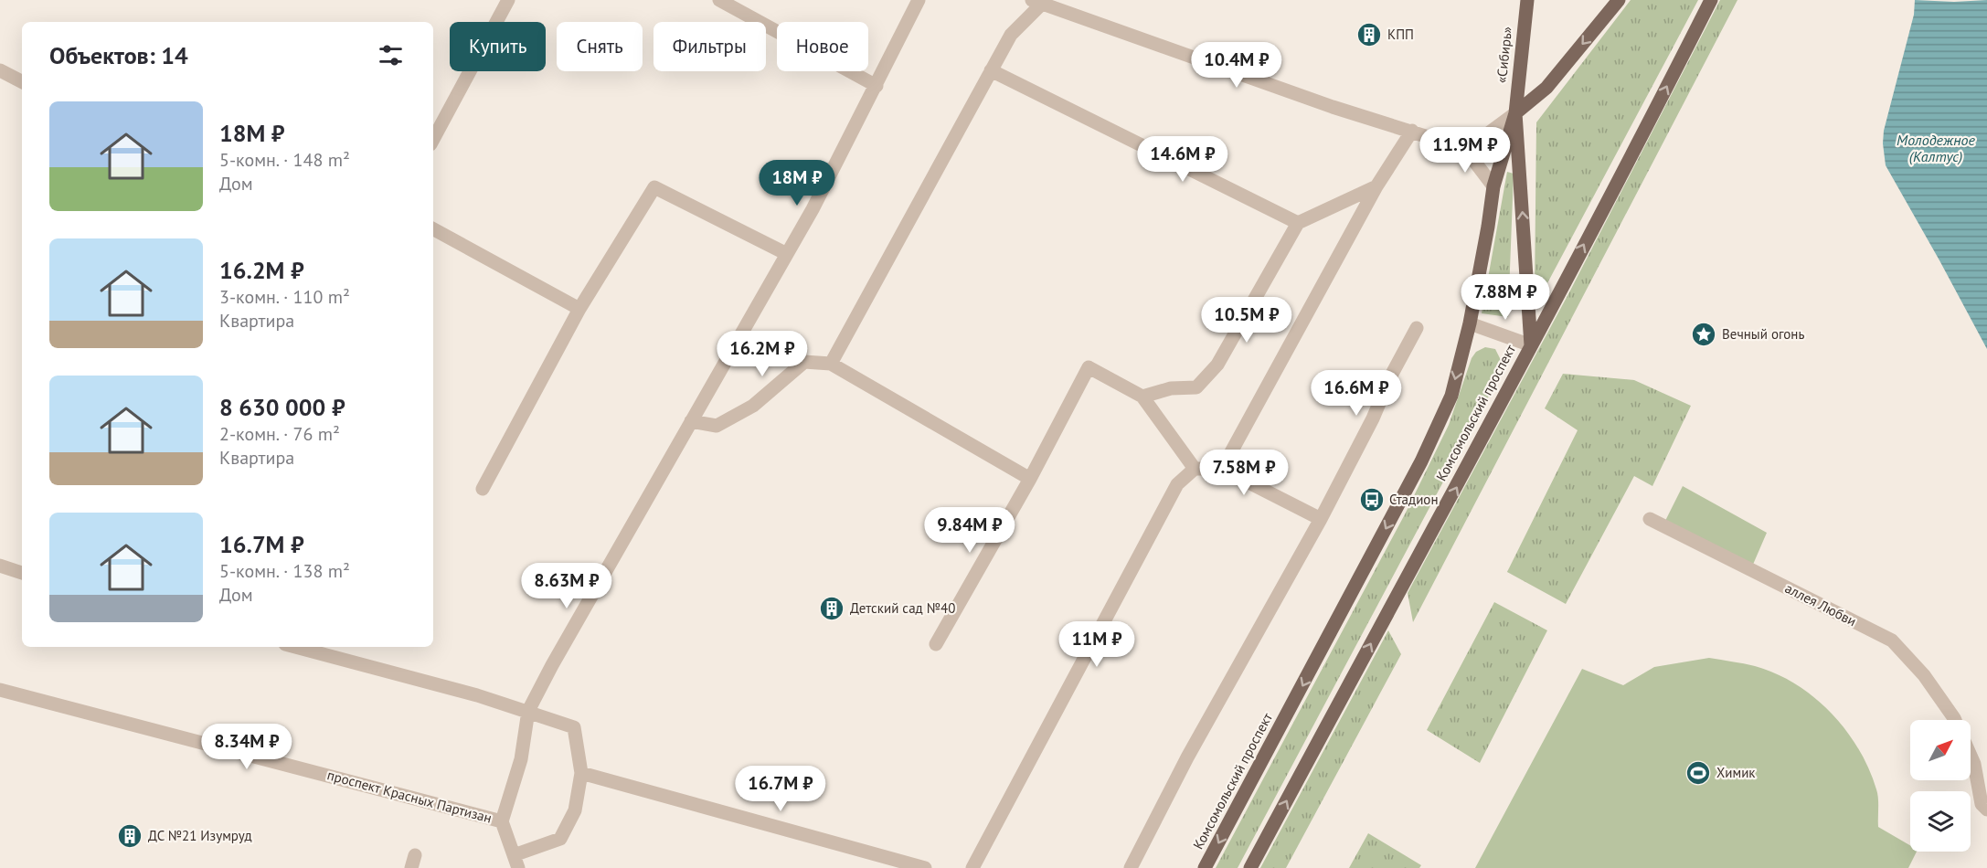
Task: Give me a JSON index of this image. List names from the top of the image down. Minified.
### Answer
{"streets":{"main road":["«Сибирь»","Комсомольский проспект"],"street":["аллея Любви","проспект Красных Партизан"]},"crossings":[["«Сибирь»","Комсомольский проспект"]],"water":["Молодежное (Калтус)"],"places":{"building":["КПП","Детский сад №40","ДС №21 Изумруд"],"place":["Вечный огонь"],"bus stop":["Стадион"],"sports":["Химик"]},"north":"top right","page":{"chip":["Купить","Снять","Фильтры","Новое"],"heading":"Объектов: 14","price":["10.4M ₽","11.9M ₽","14.6M ₽","18M ₽","7.88M ₽","10.5M ₽","16.2M ₽","16.6M ₽","7.58M ₽","9.84M ₽","8.63M ₽","11M ₽","8.34M ₽","16.7M ₽"],"list":[{"name":"18M ₽","note":"5-комн. · 148 m² · Дом"},{"name":"16.2M ₽","note":"3-комн. · 110 m² · Квартира"},{"name":"8 630 000 ₽","note":"2-комн. · 76 m² · Квартира"},{"name":"16.7M ₽","note":"5-комн. · 138 m² · Дом"}]}}
